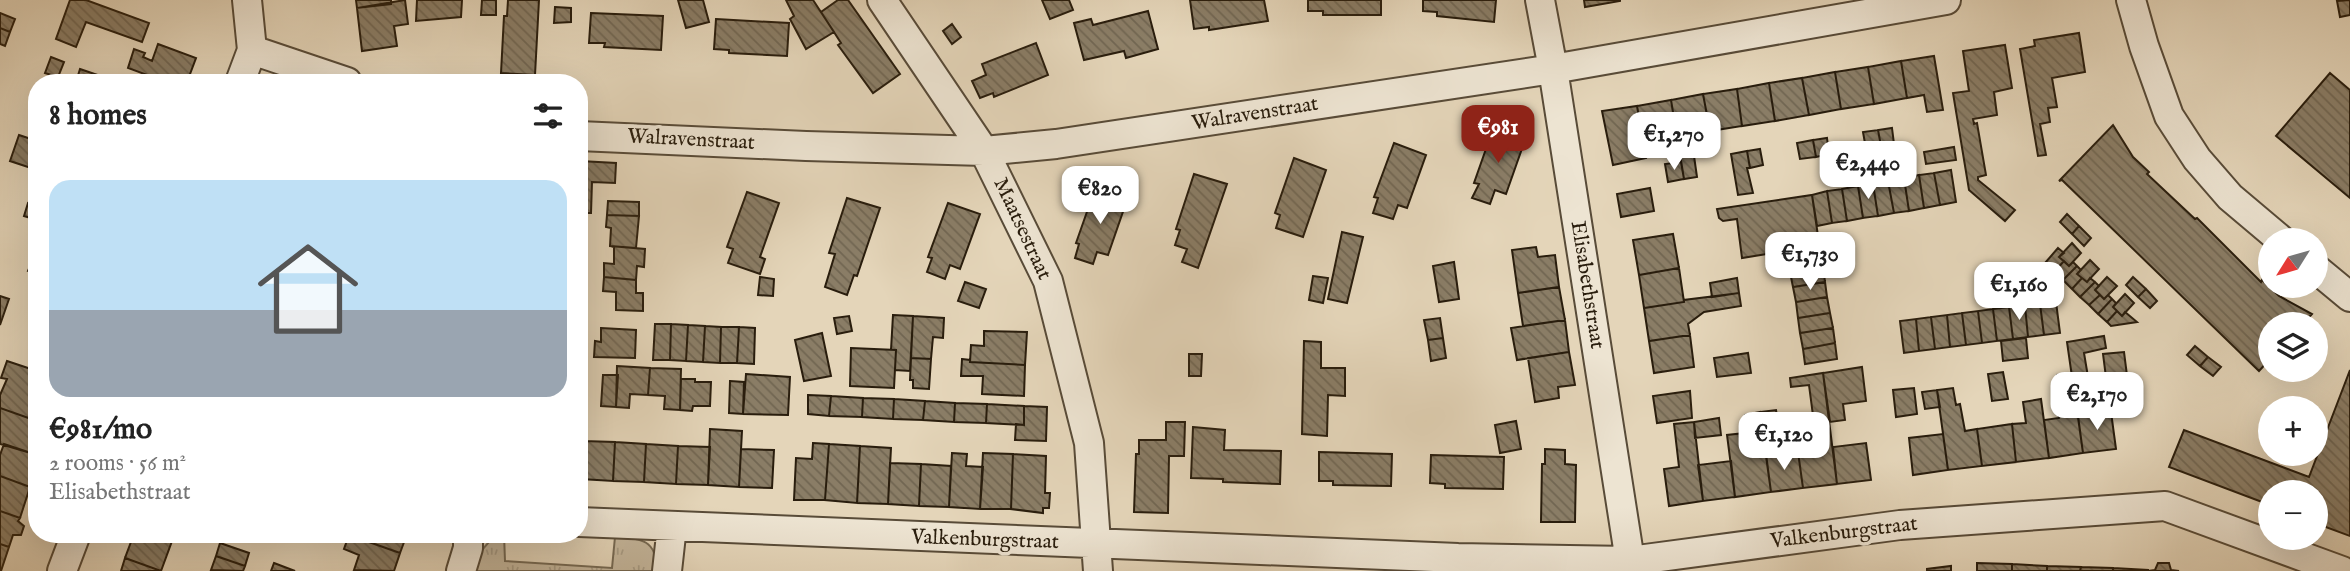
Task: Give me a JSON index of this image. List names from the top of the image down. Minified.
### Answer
{"streets":{"street":["Walravenstraat","Maatsestraat","Elisabethstraat","Valkenburgstraat"]},"crossings":[["Walravenstraat","Maatsestraat"],["Walravenstraat","Elisabethstraat"],["Maatsestraat","Valkenburgstraat"],["Elisabethstraat","Valkenburgstraat"]],"north":"bottom left","page":{"heading":"8 homes","price":["€981","€1,270","€2,440","€820","€1,730","€1,160","€2,170","€1,120"],"list":[{"name":"€981/mo","note":"2 rooms · 56 m² · Elisabethstraat"}],"map_buttons":["+","−"]}}
